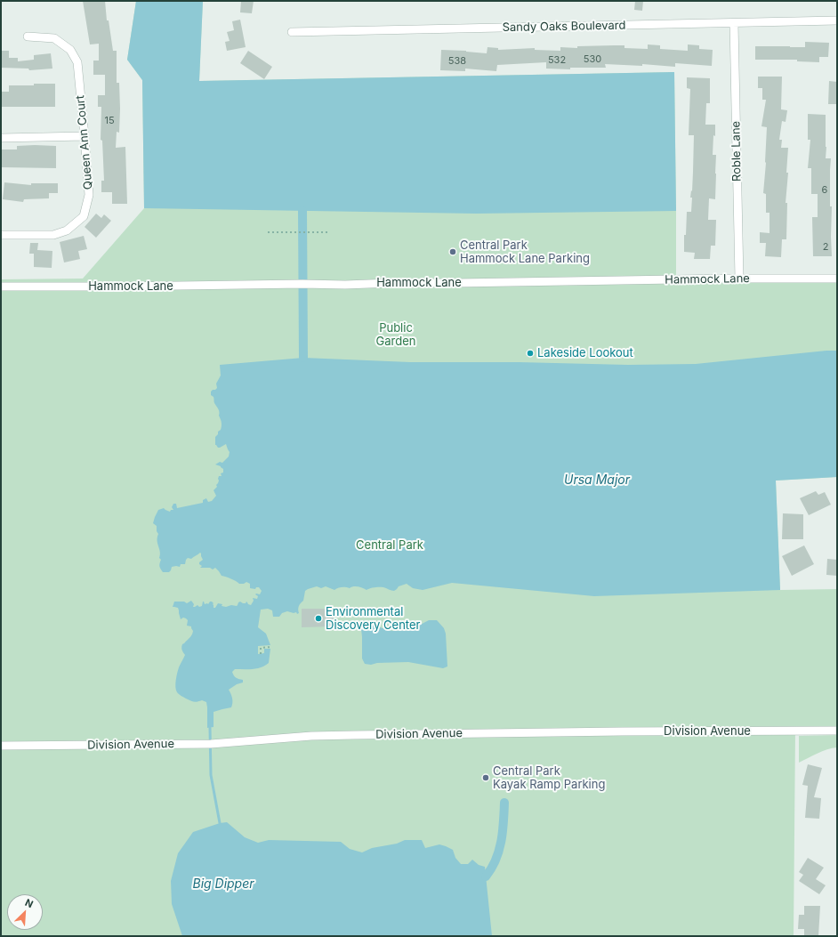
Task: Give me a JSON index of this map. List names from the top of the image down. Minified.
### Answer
{"streets":{"street":["Sandy Oaks Boulevard","Queen Ann Court","Roble Lane","Hammock Lane","Division Avenue"]},"crossings":[["Sandy Oaks Boulevard","Roble Lane"],["Roble Lane","Hammock Lane"]],"water":["Ursa Major","Big Dipper"],"parks":["Public Garden","Central Park"],"places":["Central Park Hammock Lane Parking","Lakeside Lookout","Environmental Discovery Center","Central Park Kayak Ramp Parking"],"house_numbers":["530","532","538","15","6","2"],"north":"top right"}
